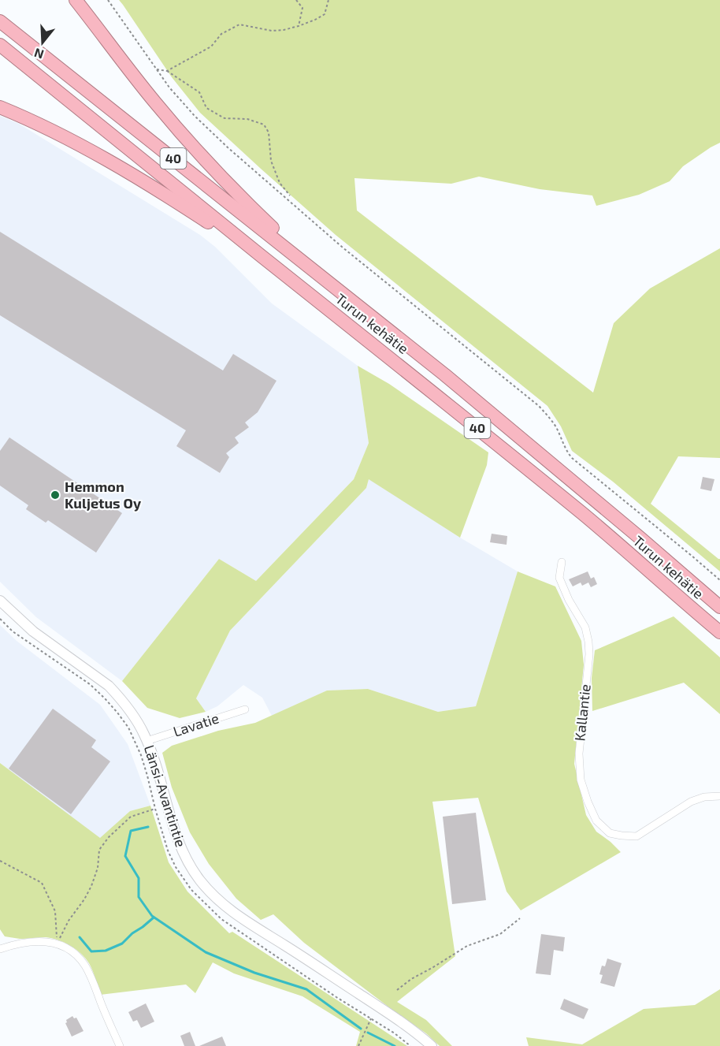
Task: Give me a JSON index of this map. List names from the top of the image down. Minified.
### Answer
{"streets":{"highway":["40","Turun kehätie"],"street":["Kallantie","Lavatie","Länsi-Avantintie"]},"crossings":[["Lavatie","Länsi-Avantintie"]],"places":["Hemmon Kuljetus Oy"],"north":"bottom"}
